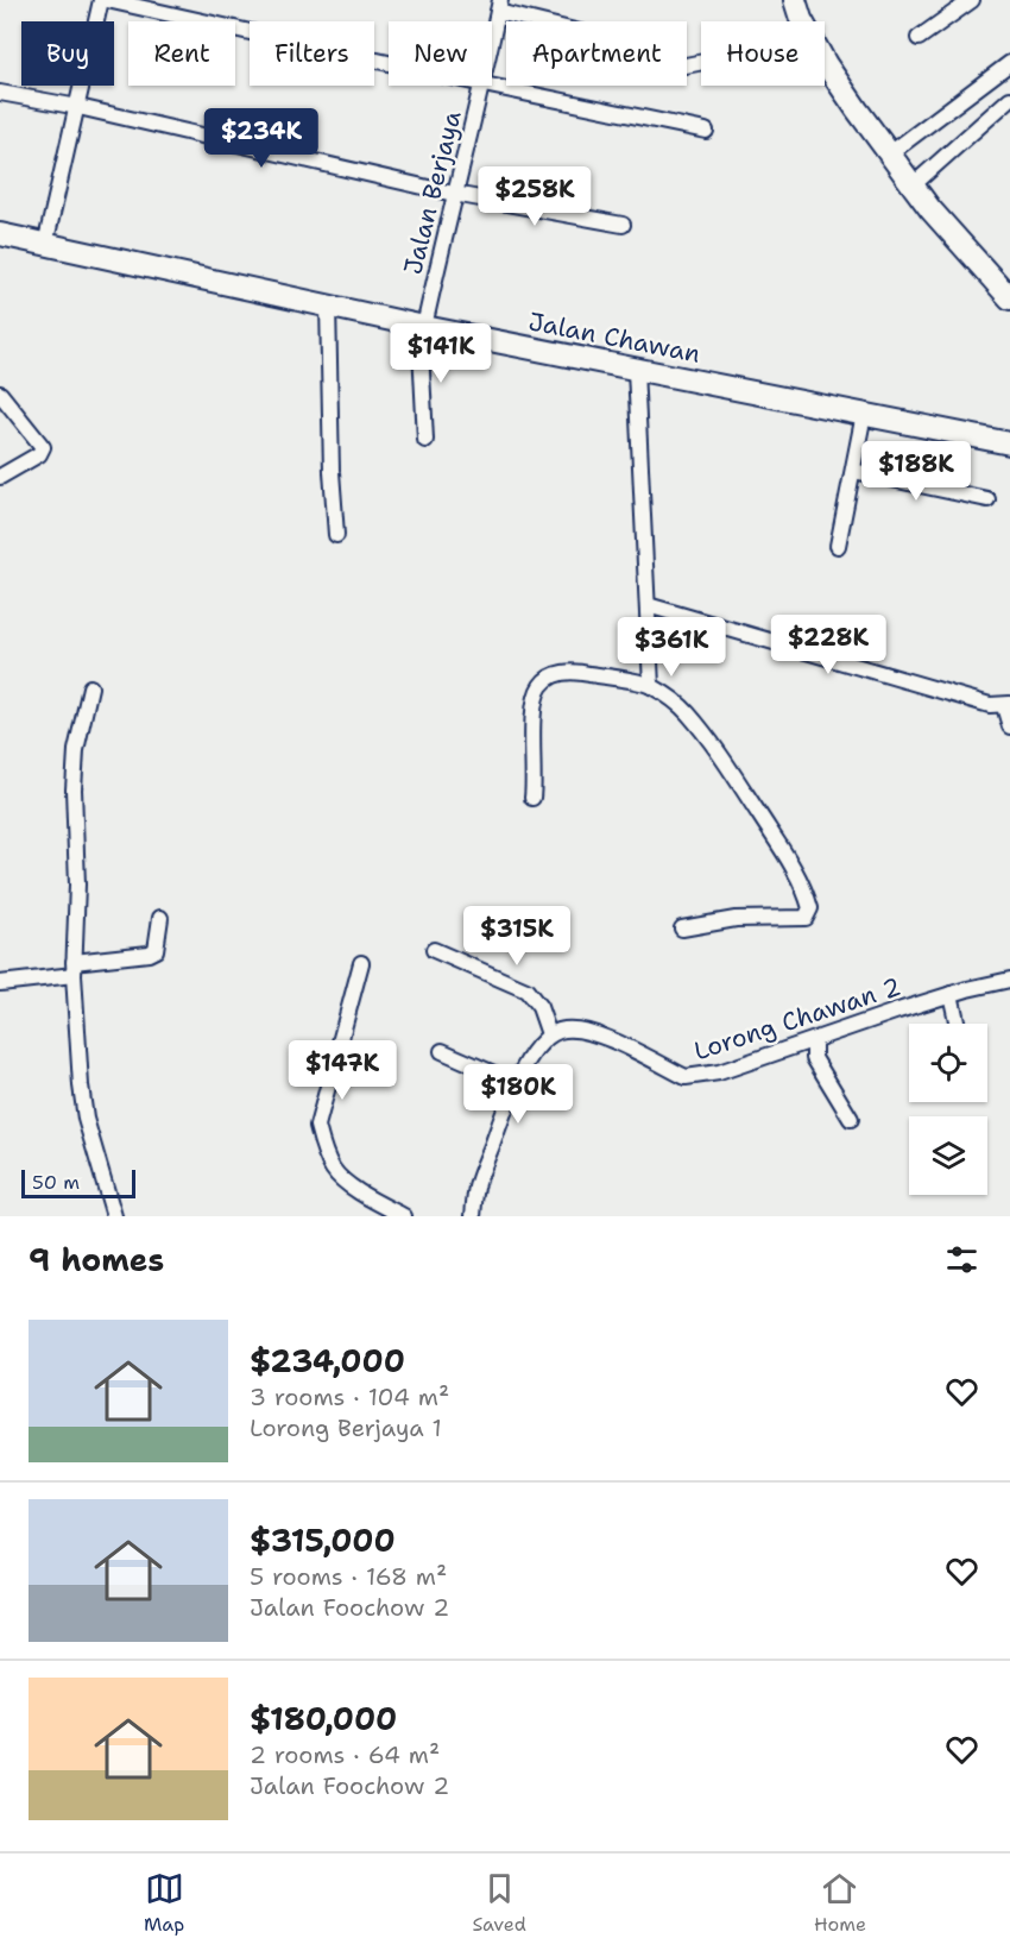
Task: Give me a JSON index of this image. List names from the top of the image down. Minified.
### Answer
{"streets":{"street":["Jalan Berjaya","Jalan Chawan","Lorong Chawan 2"]},"crossings":[["Jalan Berjaya","Jalan Chawan"]],"scale_bar":"50 m","page":{"chip":["Buy","Rent","Filters","New","Apartment","House"],"price":["$234K","$258K","$141K","$188K","$228K","$361K","$315K","$147K","$180K"],"scale":"50 m","heading":"9 homes","list":[{"name":"$234,000","note":"3 rooms · 104 m² · Lorong Berjaya 1"},{"name":"$315,000","note":"5 rooms · 168 m² · Jalan Foochow 2"},{"name":"$180,000","note":"2 rooms · 64 m² · Jalan Foochow 2"}],"tabs":["Map","Saved","Home"]}}
